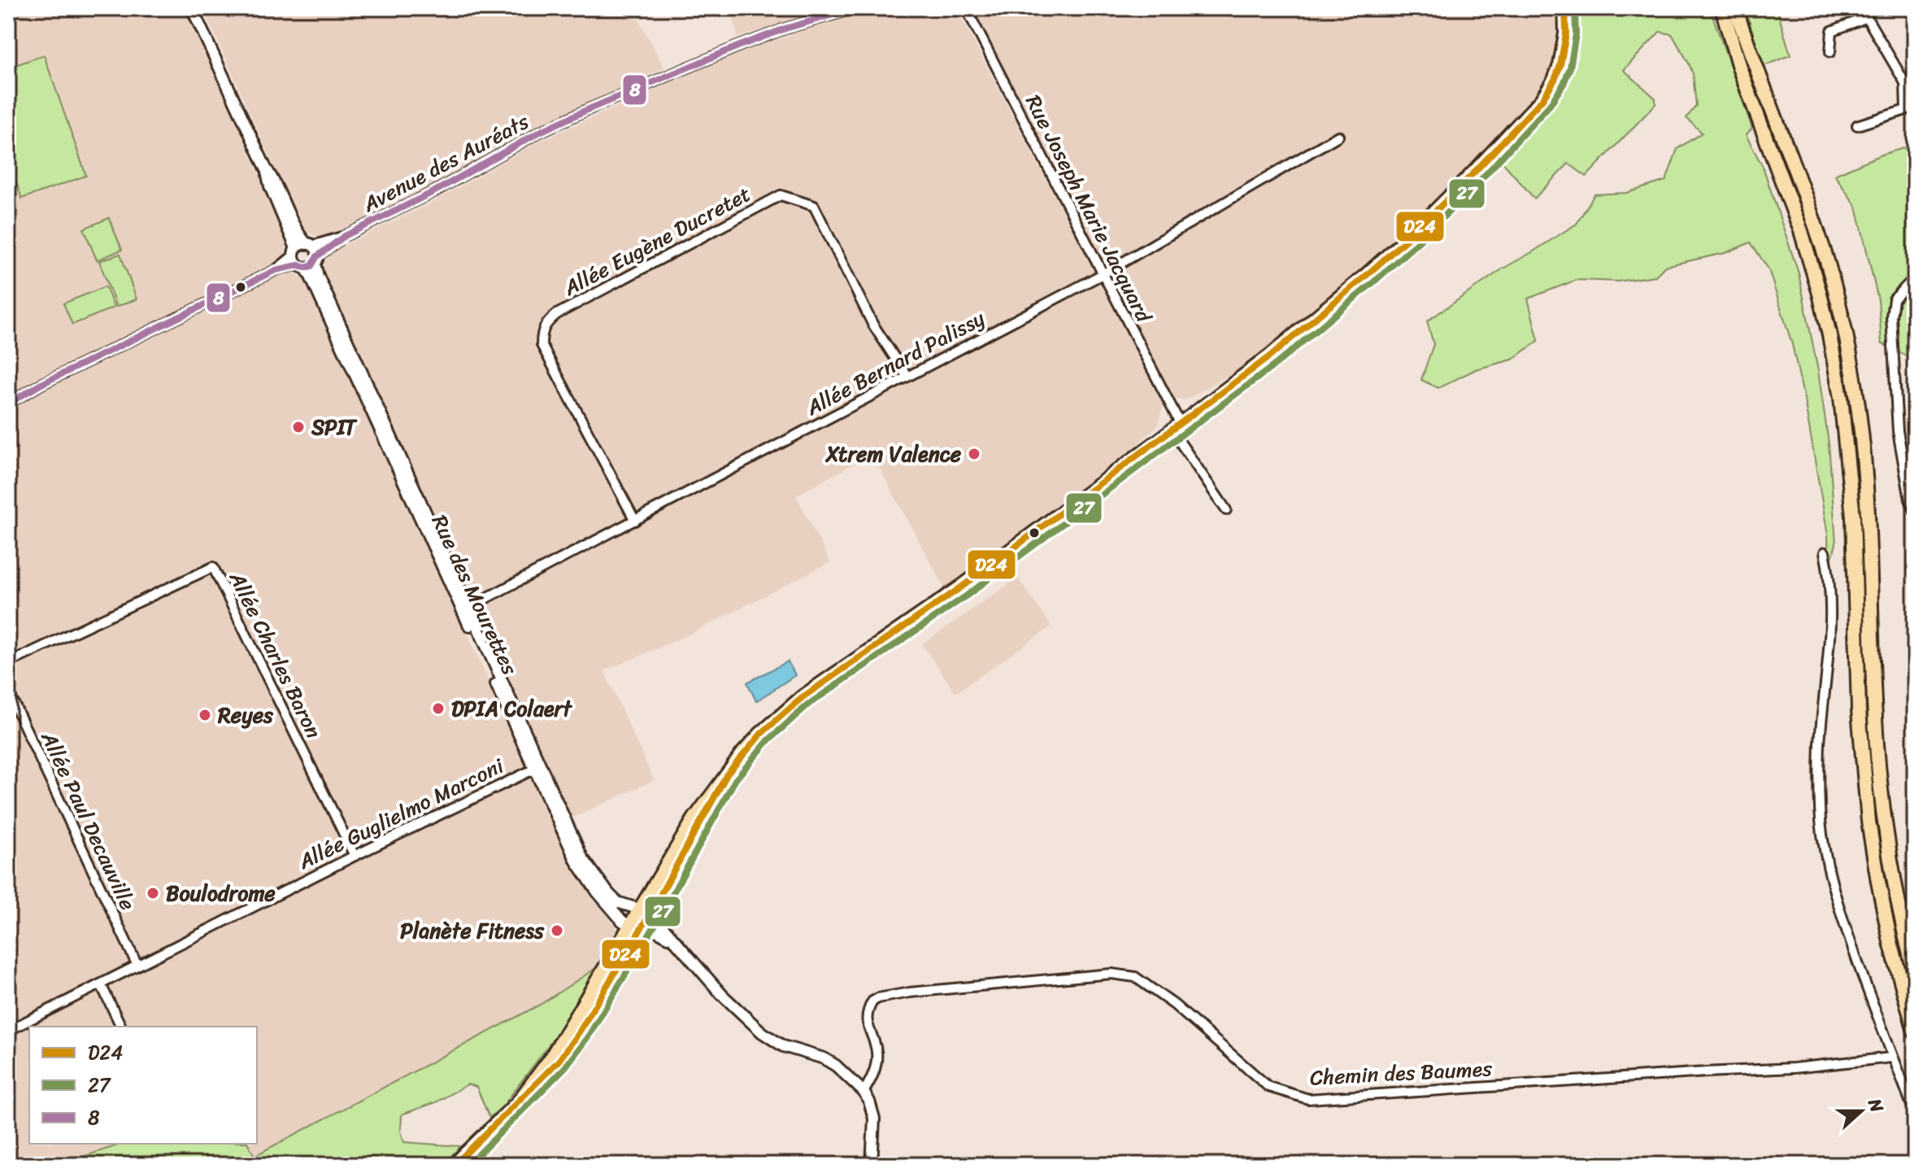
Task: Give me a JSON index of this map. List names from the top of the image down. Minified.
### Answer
{"streets":{"street":["Avenue des Auréats","Rue Joseph Marie Jacquard","Allée Eugène Ducretet","Allée Bernard Palissy","Rue des Mourettes","Allée Charles Baron","Allée Guglielmo Marconi","Allée Paul Decauville","Chemin des Baumes"]},"crossings":[["Avenue des Auréats","Rue des Mourettes"],["Rue Joseph Marie Jacquard","Allée Bernard Palissy"],["Allée Eugène Ducretet","Allée Bernard Palissy"],["Allée Bernard Palissy","Rue des Mourettes"],["Rue des Mourettes","Allée Guglielmo Marconi"],["Allée Charles Baron","Allée Guglielmo Marconi"],["Allée Guglielmo Marconi","Allée Paul Decauville"]],"places":["SPIT","Xtrem Valence","DPIA Colaert","Reyes","Boulodrome","Planète Fitness"],"lines":["transit line D24","transit line 27","transit line 8"],"legend":["D24","27","8"],"north":"right"}
